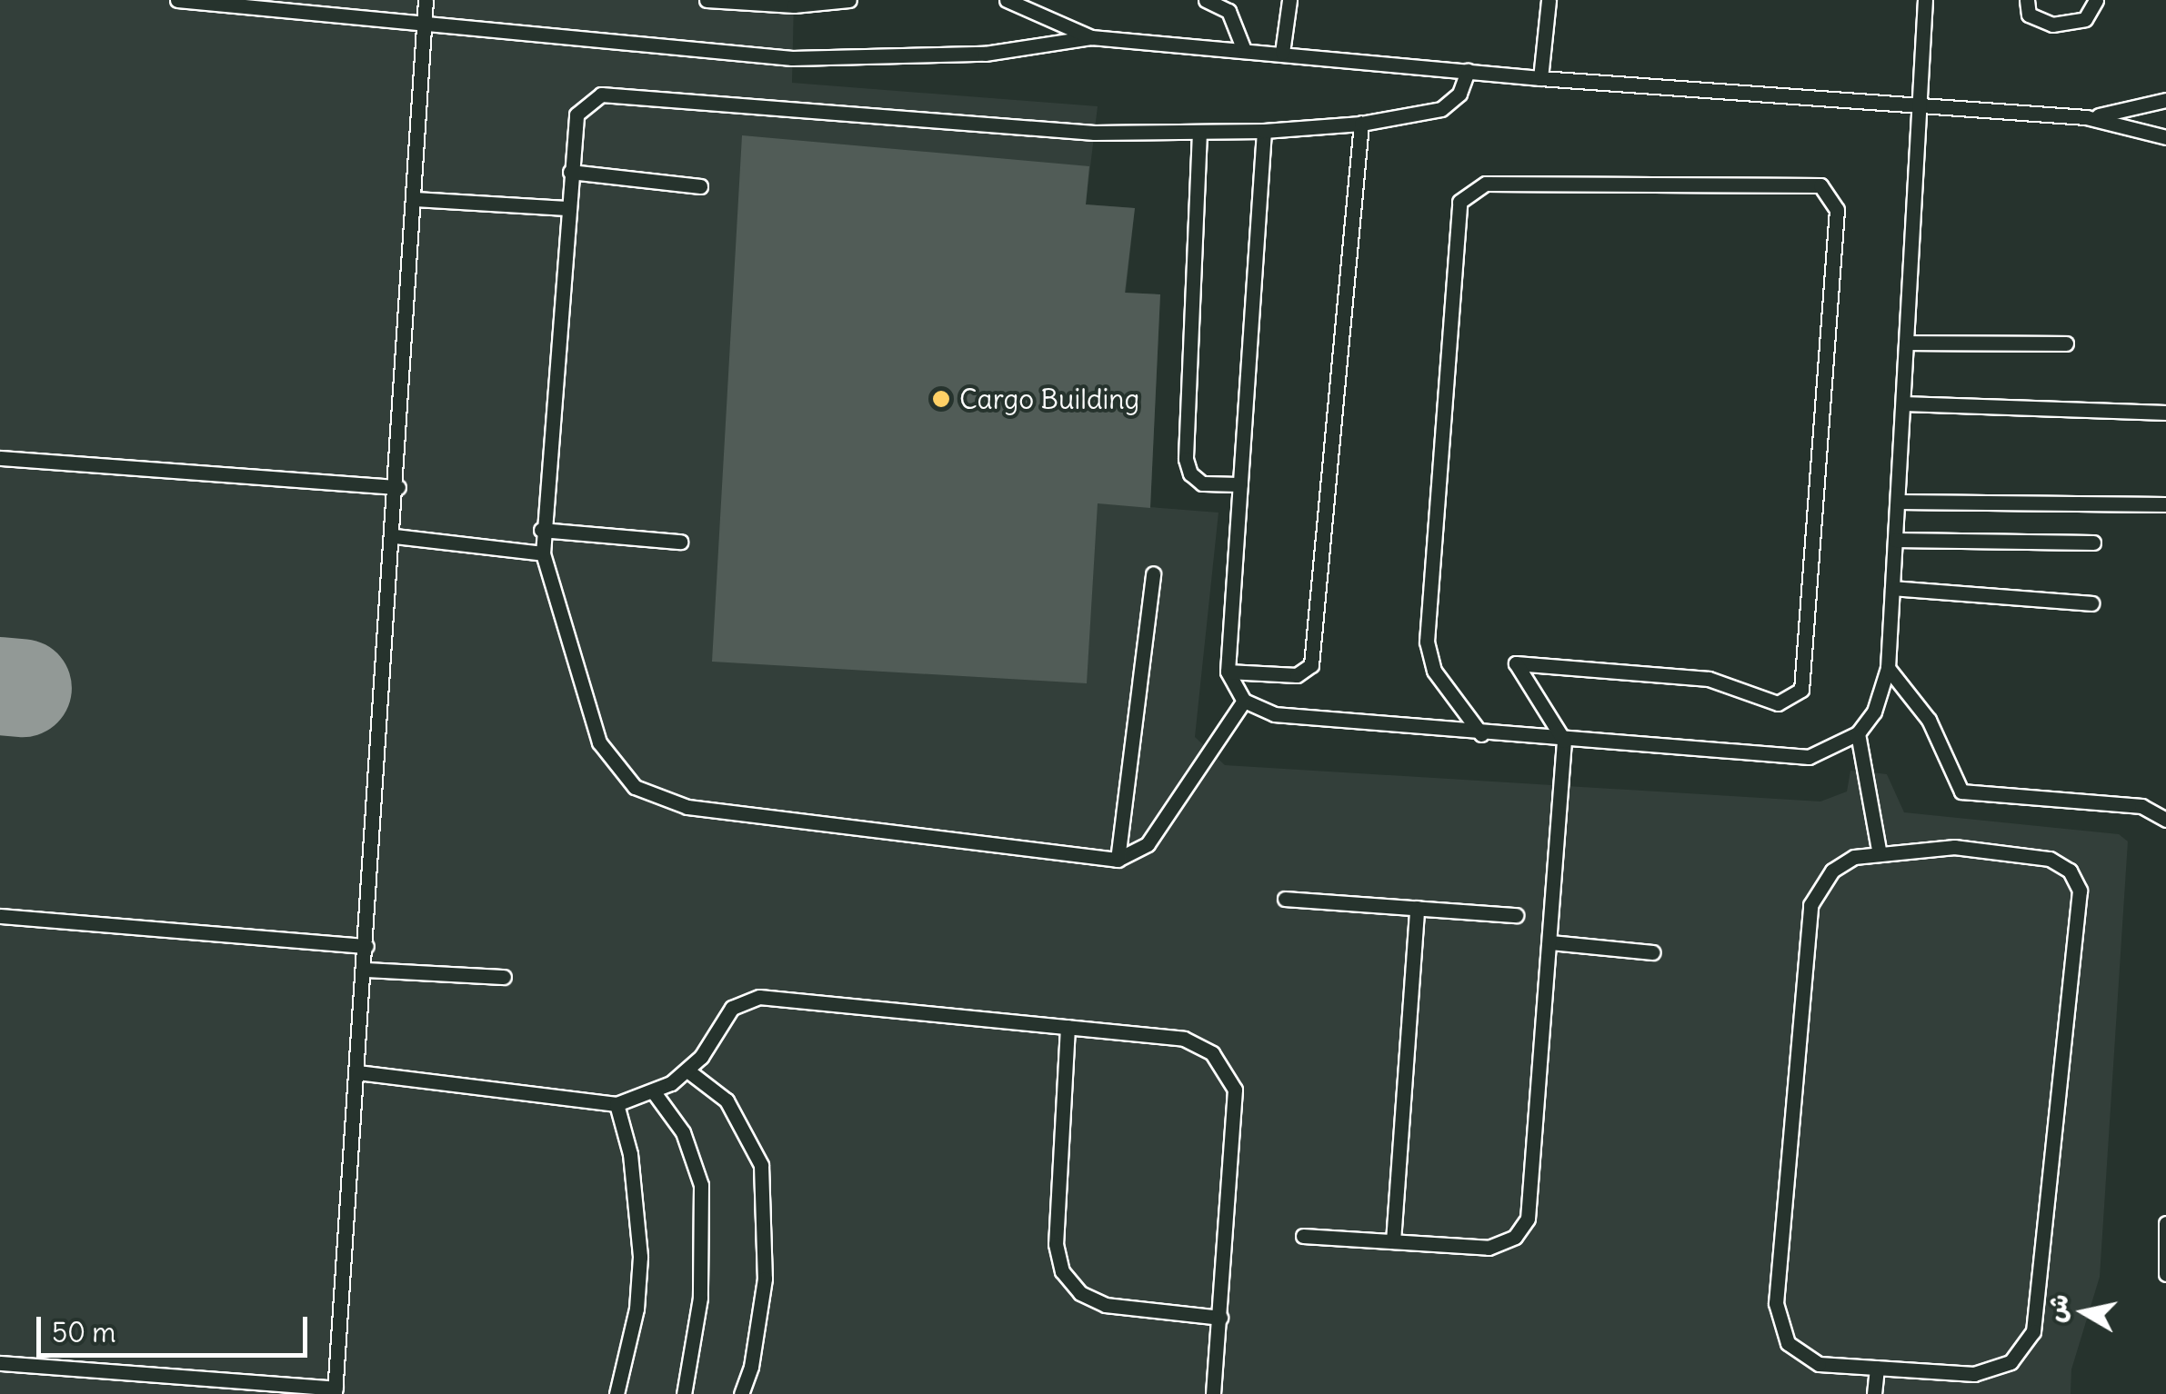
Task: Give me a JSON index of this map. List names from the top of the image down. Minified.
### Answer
{"places":["Cargo Building"],"scale_bar":"50 m","north":"left"}
